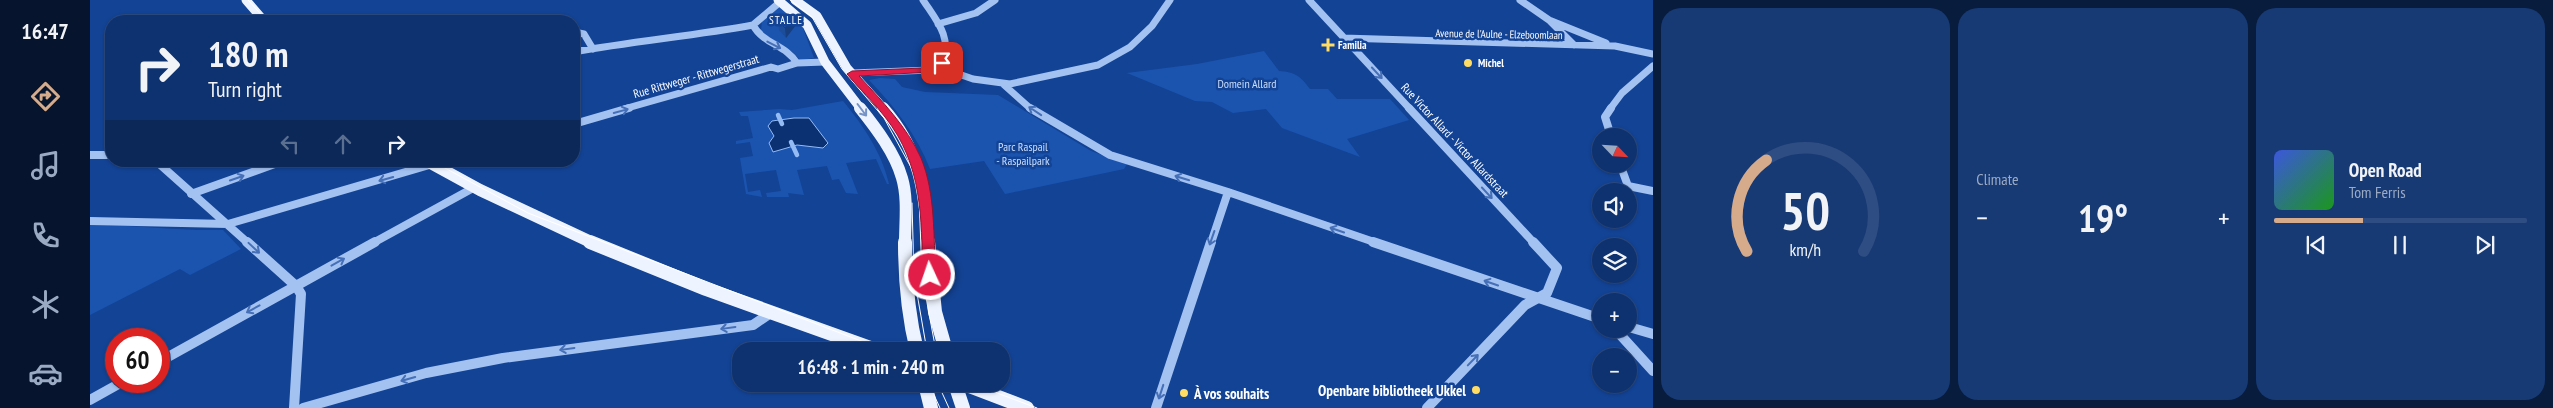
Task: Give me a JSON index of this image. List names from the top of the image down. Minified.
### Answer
{"streets":{"street":["Avenue de l'Aulne - Elzeboomlaan","Rue Rittweger - Rittwegerstraat","Rue Victor Allard - Victor Allardstraat"]},"crossings":[["Avenue de l'Aulne - Elzeboomlaan","Rue Victor Allard - Victor Allardstraat"]],"one_way":["Rue Victor Allard - Victor Allardstraat"],"districts":["STALLE"],"parks":["Domein Allard","Parc Raspail - Raspailpark"],"places":{"health":["Familia"],"other":["Michel","Openbare bibliotheek Ukkel","À vos souhaits"]},"north":"bottom right","page":{"tabs":"16:47","tile":"Climate","turn":["180 m","Turn right"],"map_buttons":["+","−"],"song":["Open Road","Tom Ferris"],"heat":["−","19°","+"],"limit":"60","trip":"16:48 · 1 min · 240 m","gauge":["50","km/h"]}}
